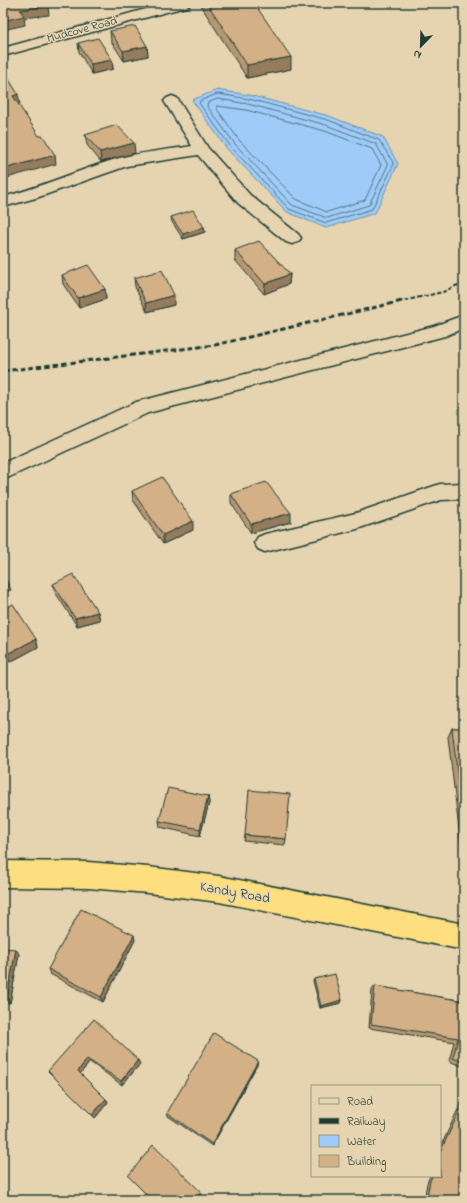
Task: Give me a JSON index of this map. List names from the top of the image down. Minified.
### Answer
{"streets":{"highway":["Kandy Road"],"street":["Mudcove Road"]},"legend":["Road","Railway","Water","Building"],"north":"bottom left"}
